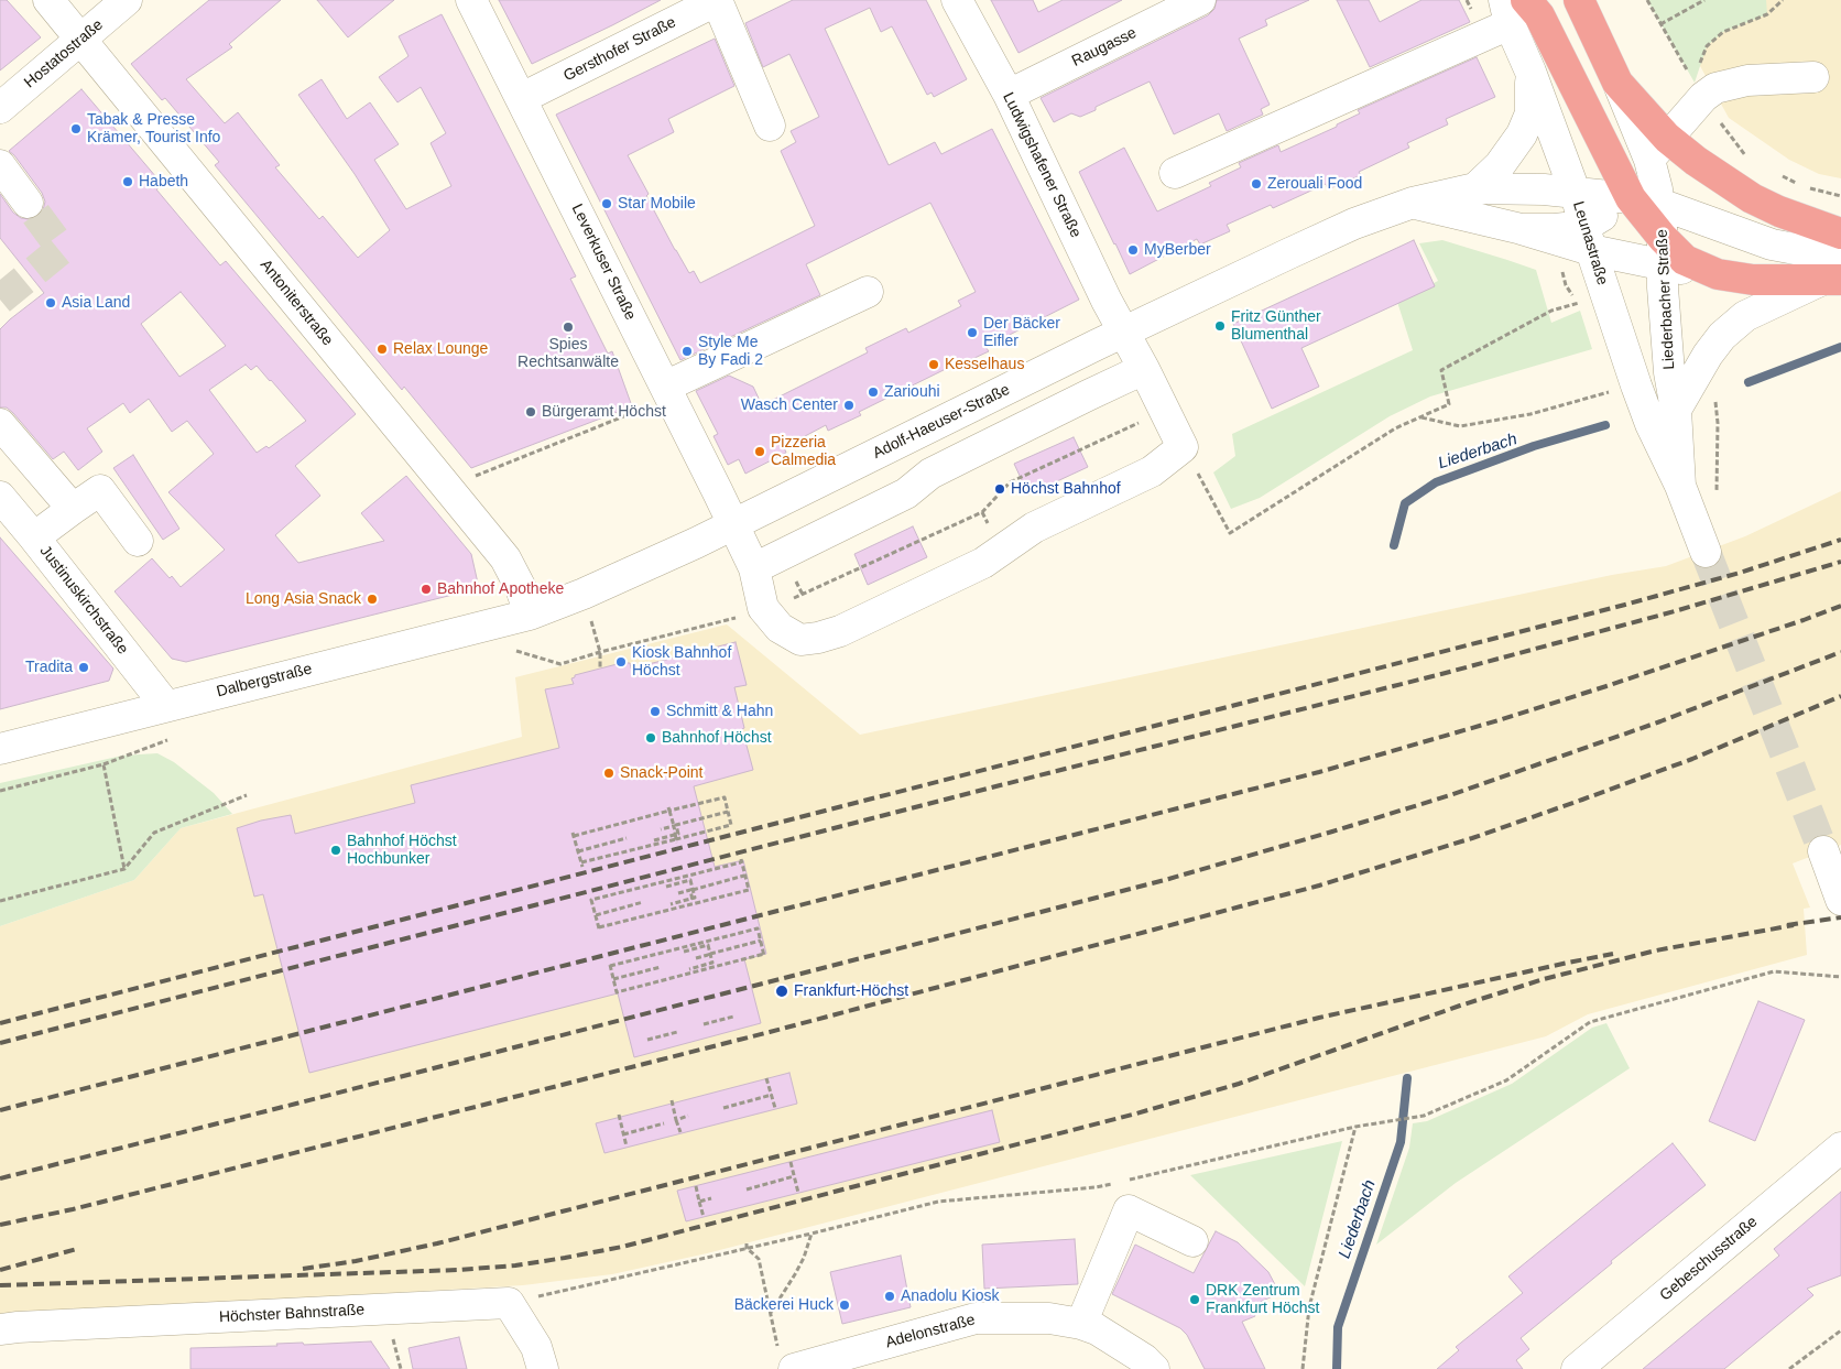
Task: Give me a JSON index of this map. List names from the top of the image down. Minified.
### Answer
{"streets":{"street":["Raugasse","Gersthofer Straße","Hostatostraße","Ludwigshafener Straße","Leunastraße","Leverkuser Straße","Liederbacher Straße","Antoniterstraße","Adolf-Haeuser-Straße","Justinuskirchstraße","Dalbergstraße","Gebeschusstraße","Höchster Bahnstraße","Adelonstraße"]},"crossings":[["Raugasse","Ludwigshafener Straße"],["Gersthofer Straße","Leverkuser Straße"],["Hostatostraße","Antoniterstraße"],["Ludwigshafener Straße","Leverkuser Straße"],["Ludwigshafener Straße","Adolf-Haeuser-Straße"],["Leunastraße","Liederbacher Straße"],["Leunastraße","Adolf-Haeuser-Straße"],["Leverkuser Straße","Adolf-Haeuser-Straße"],["Antoniterstraße","Adolf-Haeuser-Straße"],["Antoniterstraße","Dalbergstraße"],["Adolf-Haeuser-Straße","Dalbergstraße"],["Justinuskirchstraße","Dalbergstraße"]],"water":["Liederbach"],"places":["Tabak & Presse Krämer, Tourist Info","Habeth","Zerouali Food","Star Mobile","MyBerber","Asia Land","Fritz Günther Blumenthal","Spies Rechtsanwälte","Der Bäcker Eifler","Relax Lounge","Style Me By Fadi 2","Kesselhaus","Zariouhi","Wasch Center","Bürgeramt Höchst","Pizzeria Calmedia","Höchst Bahnhof","Bahnhof Apotheke","Long Asia Snack","Kiosk Bahnhof Höchst","Tradita","Schmitt & Hahn","Bahnhof Höchst","Snack-Point","Bahnhof Höchst Hochbunker","Frankfurt-Höchst","Anadolu Kiosk","DRK Zentrum Frankfurt Höchst","Bäckerei Huck"]}
